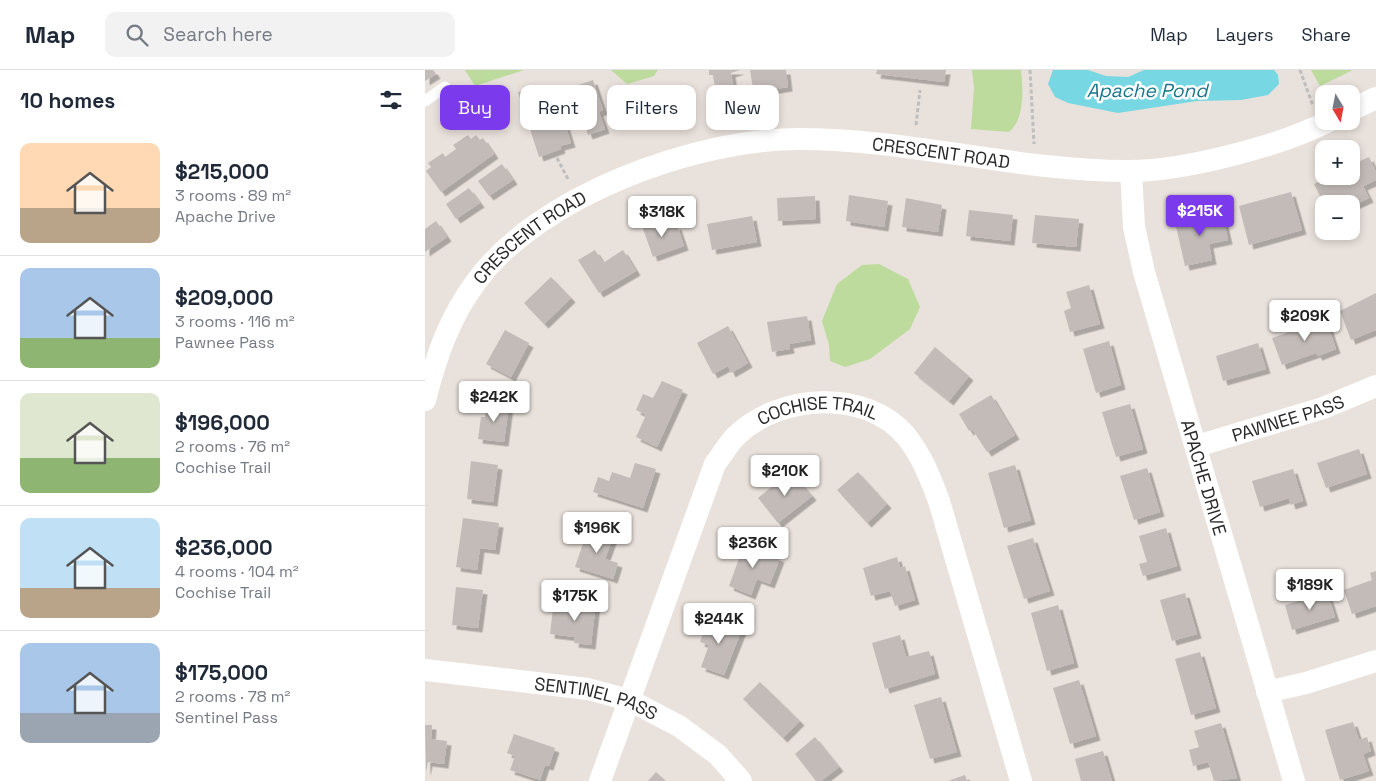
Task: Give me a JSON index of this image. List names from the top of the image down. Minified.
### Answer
{"streets":{"street":["CRESCENT ROAD","PAWNEE PASS","COCHISE TRAIL","APACHE DRIVE","SENTINEL PASS"]},"crossings":[["CRESCENT ROAD","APACHE DRIVE"],["PAWNEE PASS","APACHE DRIVE"],["COCHISE TRAIL","SENTINEL PASS"]],"water":["Apache Pond"],"north":"bottom","page":{"header":"Map","search":"Search here","nav":["Map","Layers","Share"],"heading":"10 homes","map_buttons":["+","−"],"chip":["Buy","Rent","Filters","New"],"list":[{"name":"$215,000","note":"3 rooms · 89 m² · Apache Drive"},{"name":"$209,000","note":"3 rooms · 116 m² · Pawnee Pass"},{"name":"$196,000","note":"2 rooms · 76 m² · Cochise Trail"},{"name":"$236,000","note":"4 rooms · 104 m² · Cochise Trail"},{"name":"$175,000","note":"2 rooms · 78 m² · Sentinel Pass"}],"price":["$215K","$318K","$209K","$242K","$210K","$196K","$236K","$189K","$175K","$244K"]}}
